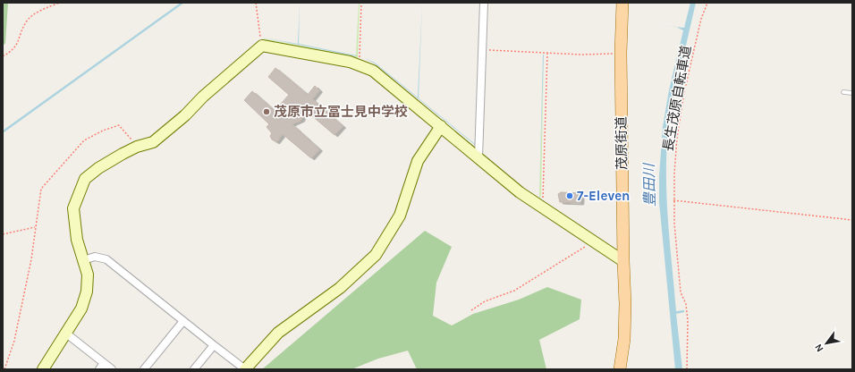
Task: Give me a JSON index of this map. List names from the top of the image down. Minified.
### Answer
{"streets":{"main road":["茂原街道"],"path":["長生茂原自転車道"]},"water":["豊田川"],"places":["茂原市立冨士見中学校","7-Eleven"],"north":"bottom left"}
